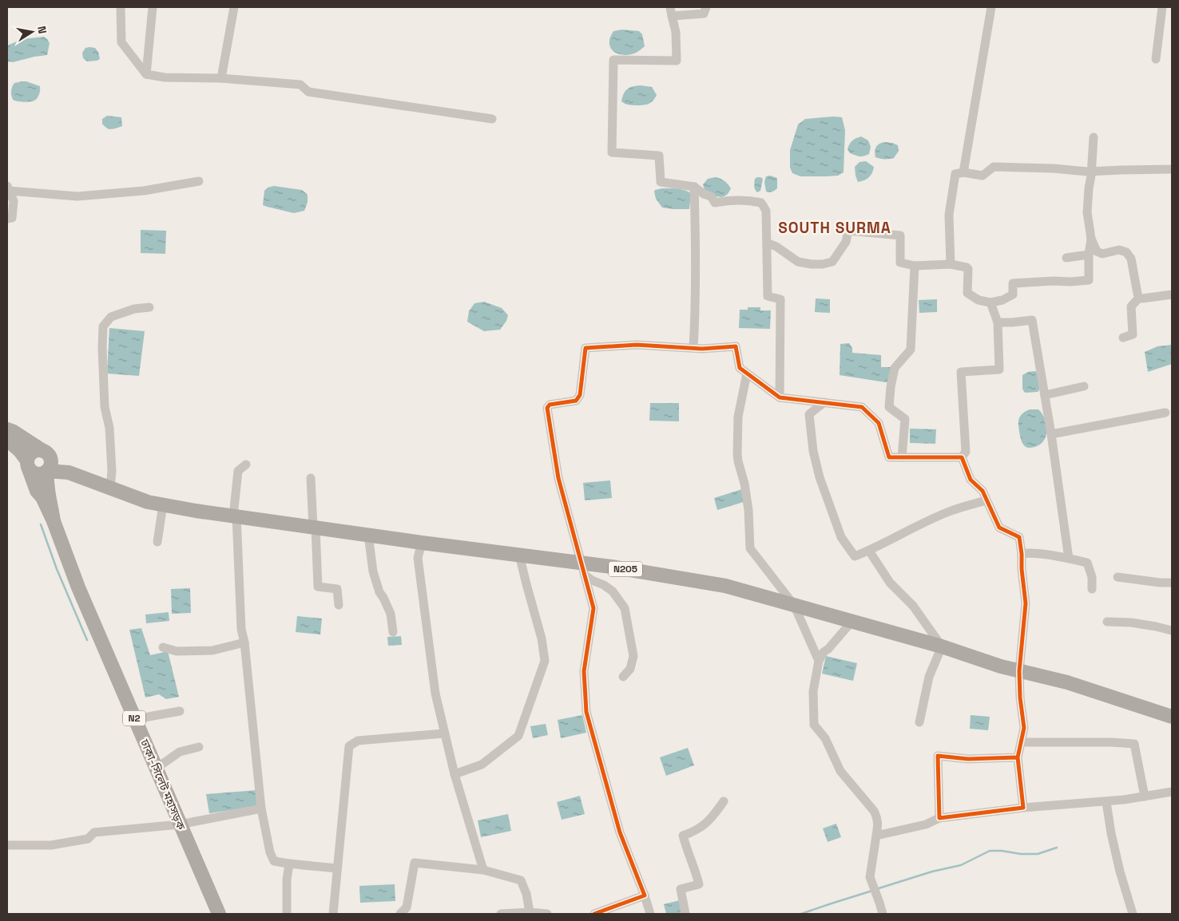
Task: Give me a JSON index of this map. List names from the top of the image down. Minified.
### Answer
{"streets":{"highway":["N205","N2","ঢাকা-সিলেট মহাসড়ক"]},"crossings":[["N205","N2"],["N2","ঢাকা-সিলেট মহাসড়ক"]],"districts":["SOUTH SURMA"],"north":"right"}
